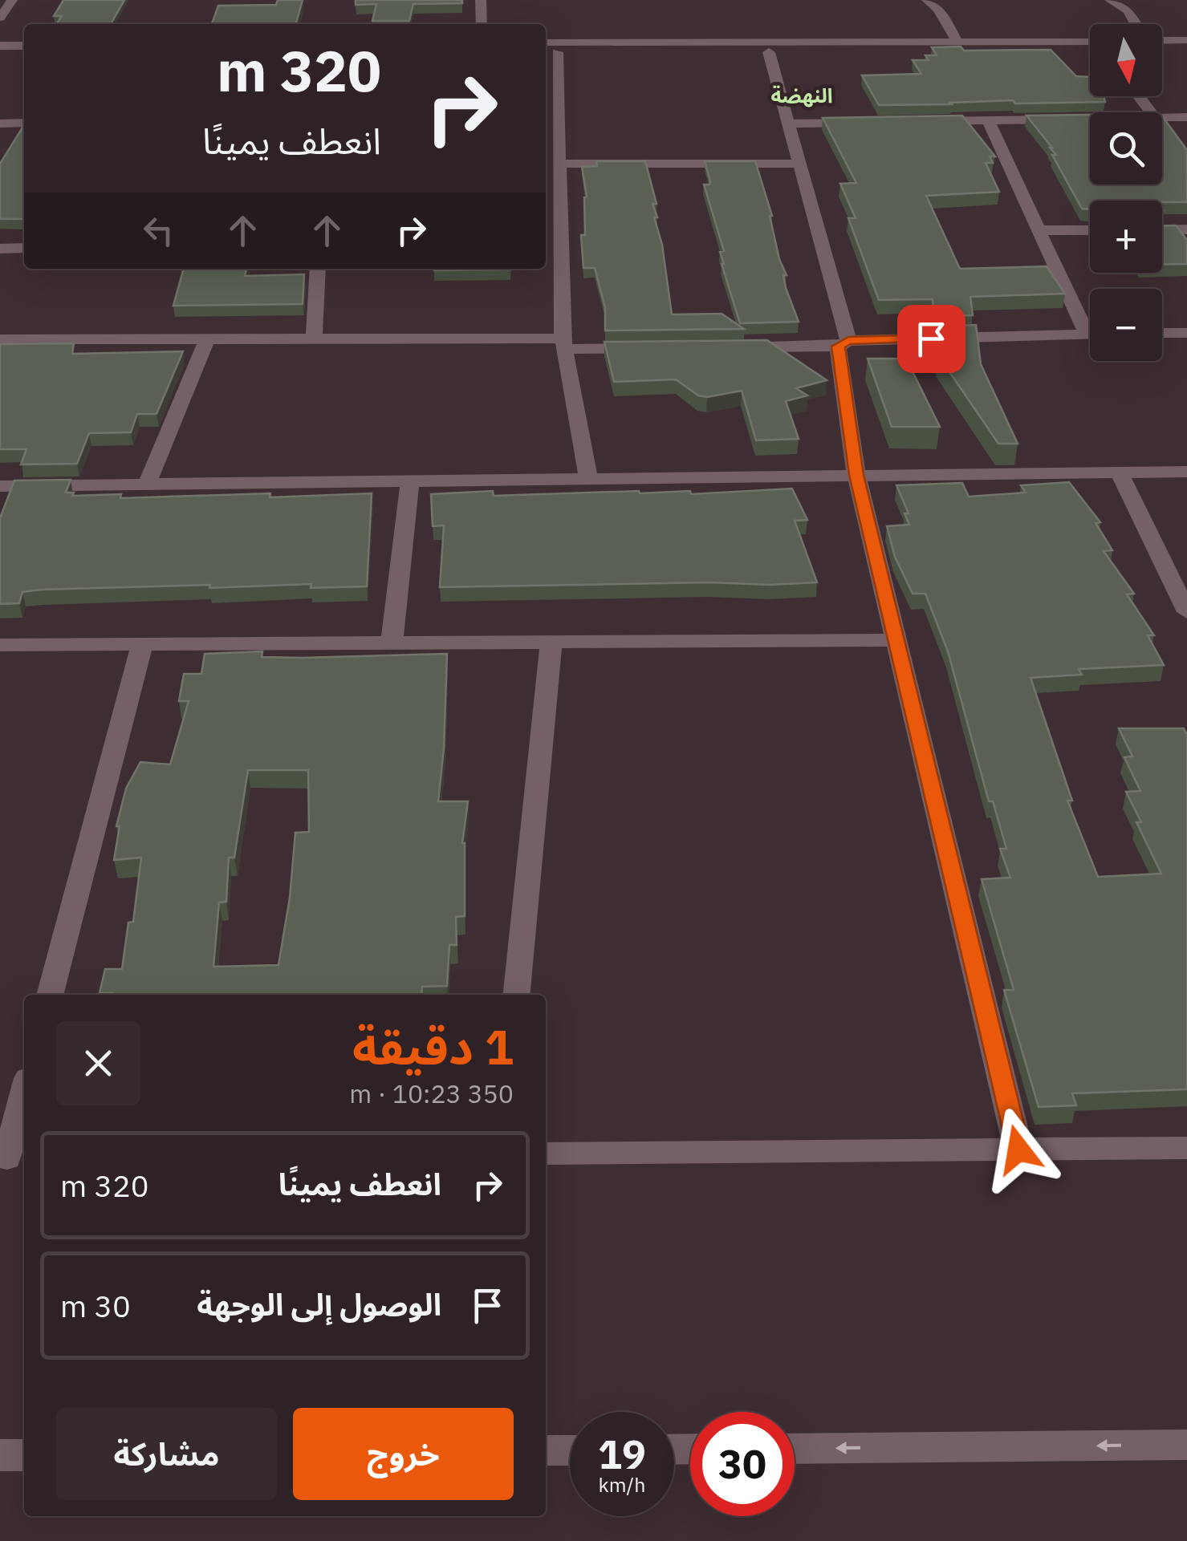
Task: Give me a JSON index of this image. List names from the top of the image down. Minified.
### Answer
{"districts":["النهضة"],"north":"bottom","page":{"map_buttons":["+","−"],"turn":["320 m","انعطف يمينًا"],"heading":["1 دقيقة","350 m · 10:23"],"list":[{"name":"انعطف يمينًا","value":"320 m"},{"name":"الوصول إلى الوجهة","value":"30 m"}],"buttons":["خروج","مشاركة"],"speed":"19 km/h","limit":"30"}}
